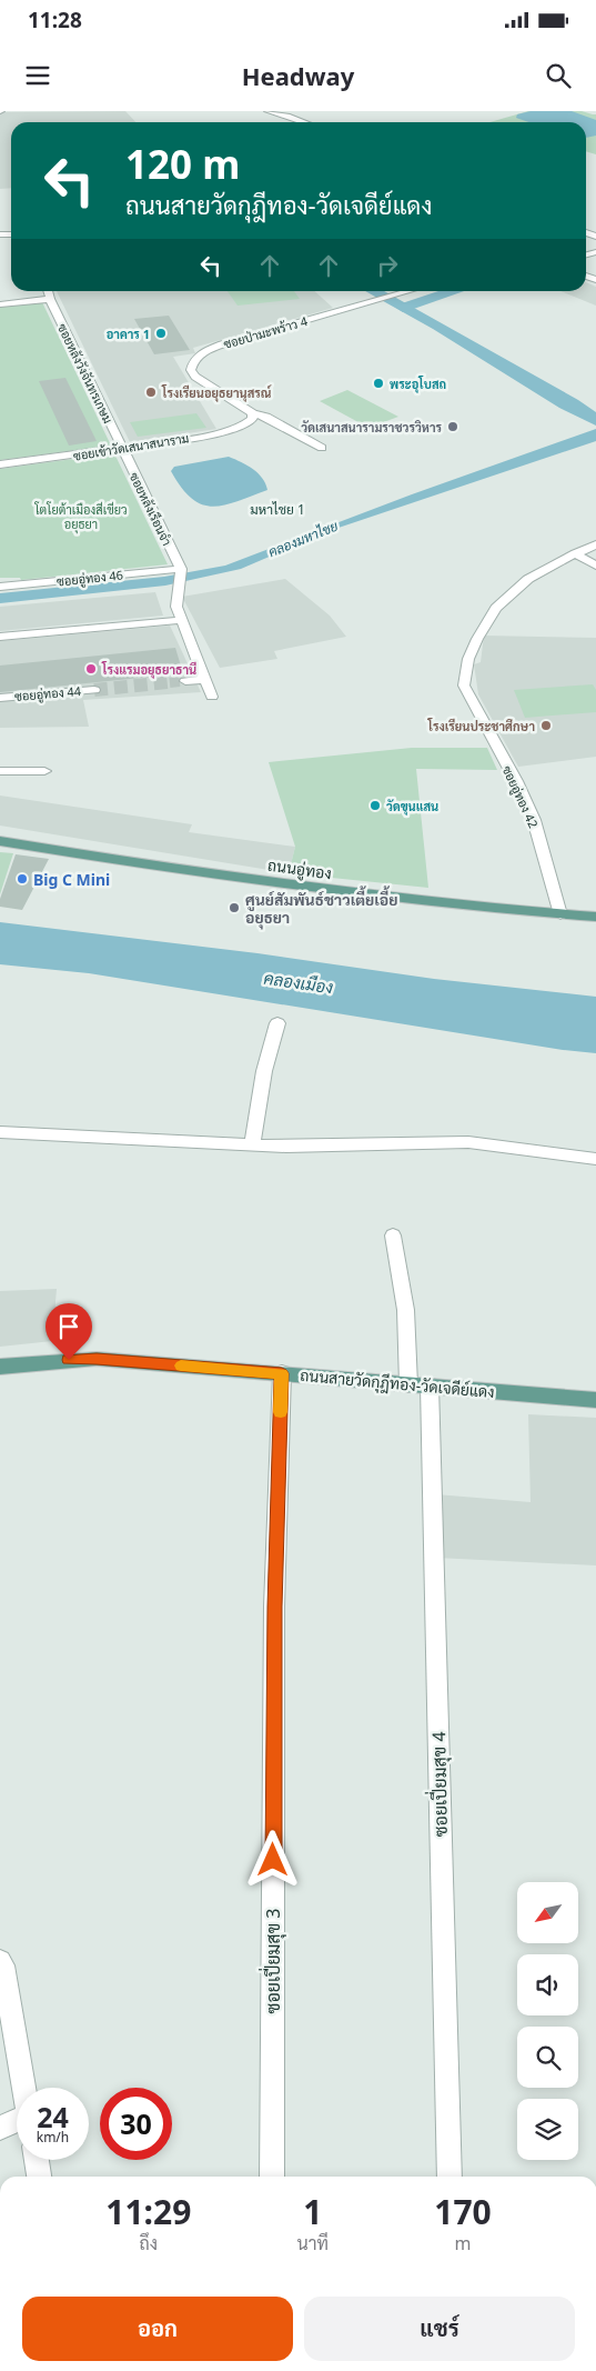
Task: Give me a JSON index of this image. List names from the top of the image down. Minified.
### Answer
{"streets":{"main road":["ถนนอู่ทอง","ถนนสายวัดกุฎีทอง-วัดเจดีย์แดง"],"street":["ซอยป่ามะพร้าว 4","ซอยหลังวังจันทรเกษม","ซอยเข้าวัดเสนาสนาราม","ซอยหลังเรือนจำ","ซอยอู่ทอง 46","ซอยอู่ทอง 44","ซอยอู่ทอง 42","ซอยเปี่ยมสุข 4","ซอยเปี่ยมสุข 3"]},"crossings":[["ซอยป่ามะพร้าว 4","ซอยเข้าวัดเสนาสนาราม"],["ซอยหลังวังจันทรเกษม","ซอยเข้าวัดเสนาสนาราม"],["ซอยหลังวังจันทรเกษม","ซอยหลังเรือนจำ"],["ซอยเข้าวัดเสนาสนาราม","ซอยหลังเรือนจำ"],["ซอยหลังเรือนจำ","ซอยอู่ทอง 46"],["ซอยอู่ทอง 42","ถนนอู่ทอง"],["ถนนสายวัดกุฎีทอง-วัดเจดีย์แดง","ซอยเปี่ยมสุข 4"],["ถนนสายวัดกุฎีทอง-วัดเจดีย์แดง","ซอยเปี่ยมสุข 3"]],"districts":["มหาไชย 1"],"water":["คลองมหาไชย","คลองเมือง"],"parks":["โตโยต้าเมืองสีเขียว อยุธยา"],"places":["อาคาร 1","พระอุโบสถ","โรงเรียนอยุธยานุสรณ์","วัดเสนาสนารามราชวรวิหาร","โรงแรมอยุธยาธานี","โรงเรียนประชาศึกษา","วัดขุนแสน","Big C Mini","ศูนย์สัมพันธ์ชาวเตี้ยเอี้ย อยุธยา"],"north":"bottom left","page":{"status":"11:28","header":"Headway","turn":["120 m","ถนนสายวัดกุฎีทอง-วัดเจดีย์แดง"],"speed":"24 km/h","limit":"30","eta":["11:29","ถึง","1","นาที","170","m"],"buttons":["ออก","แชร์"]}}
